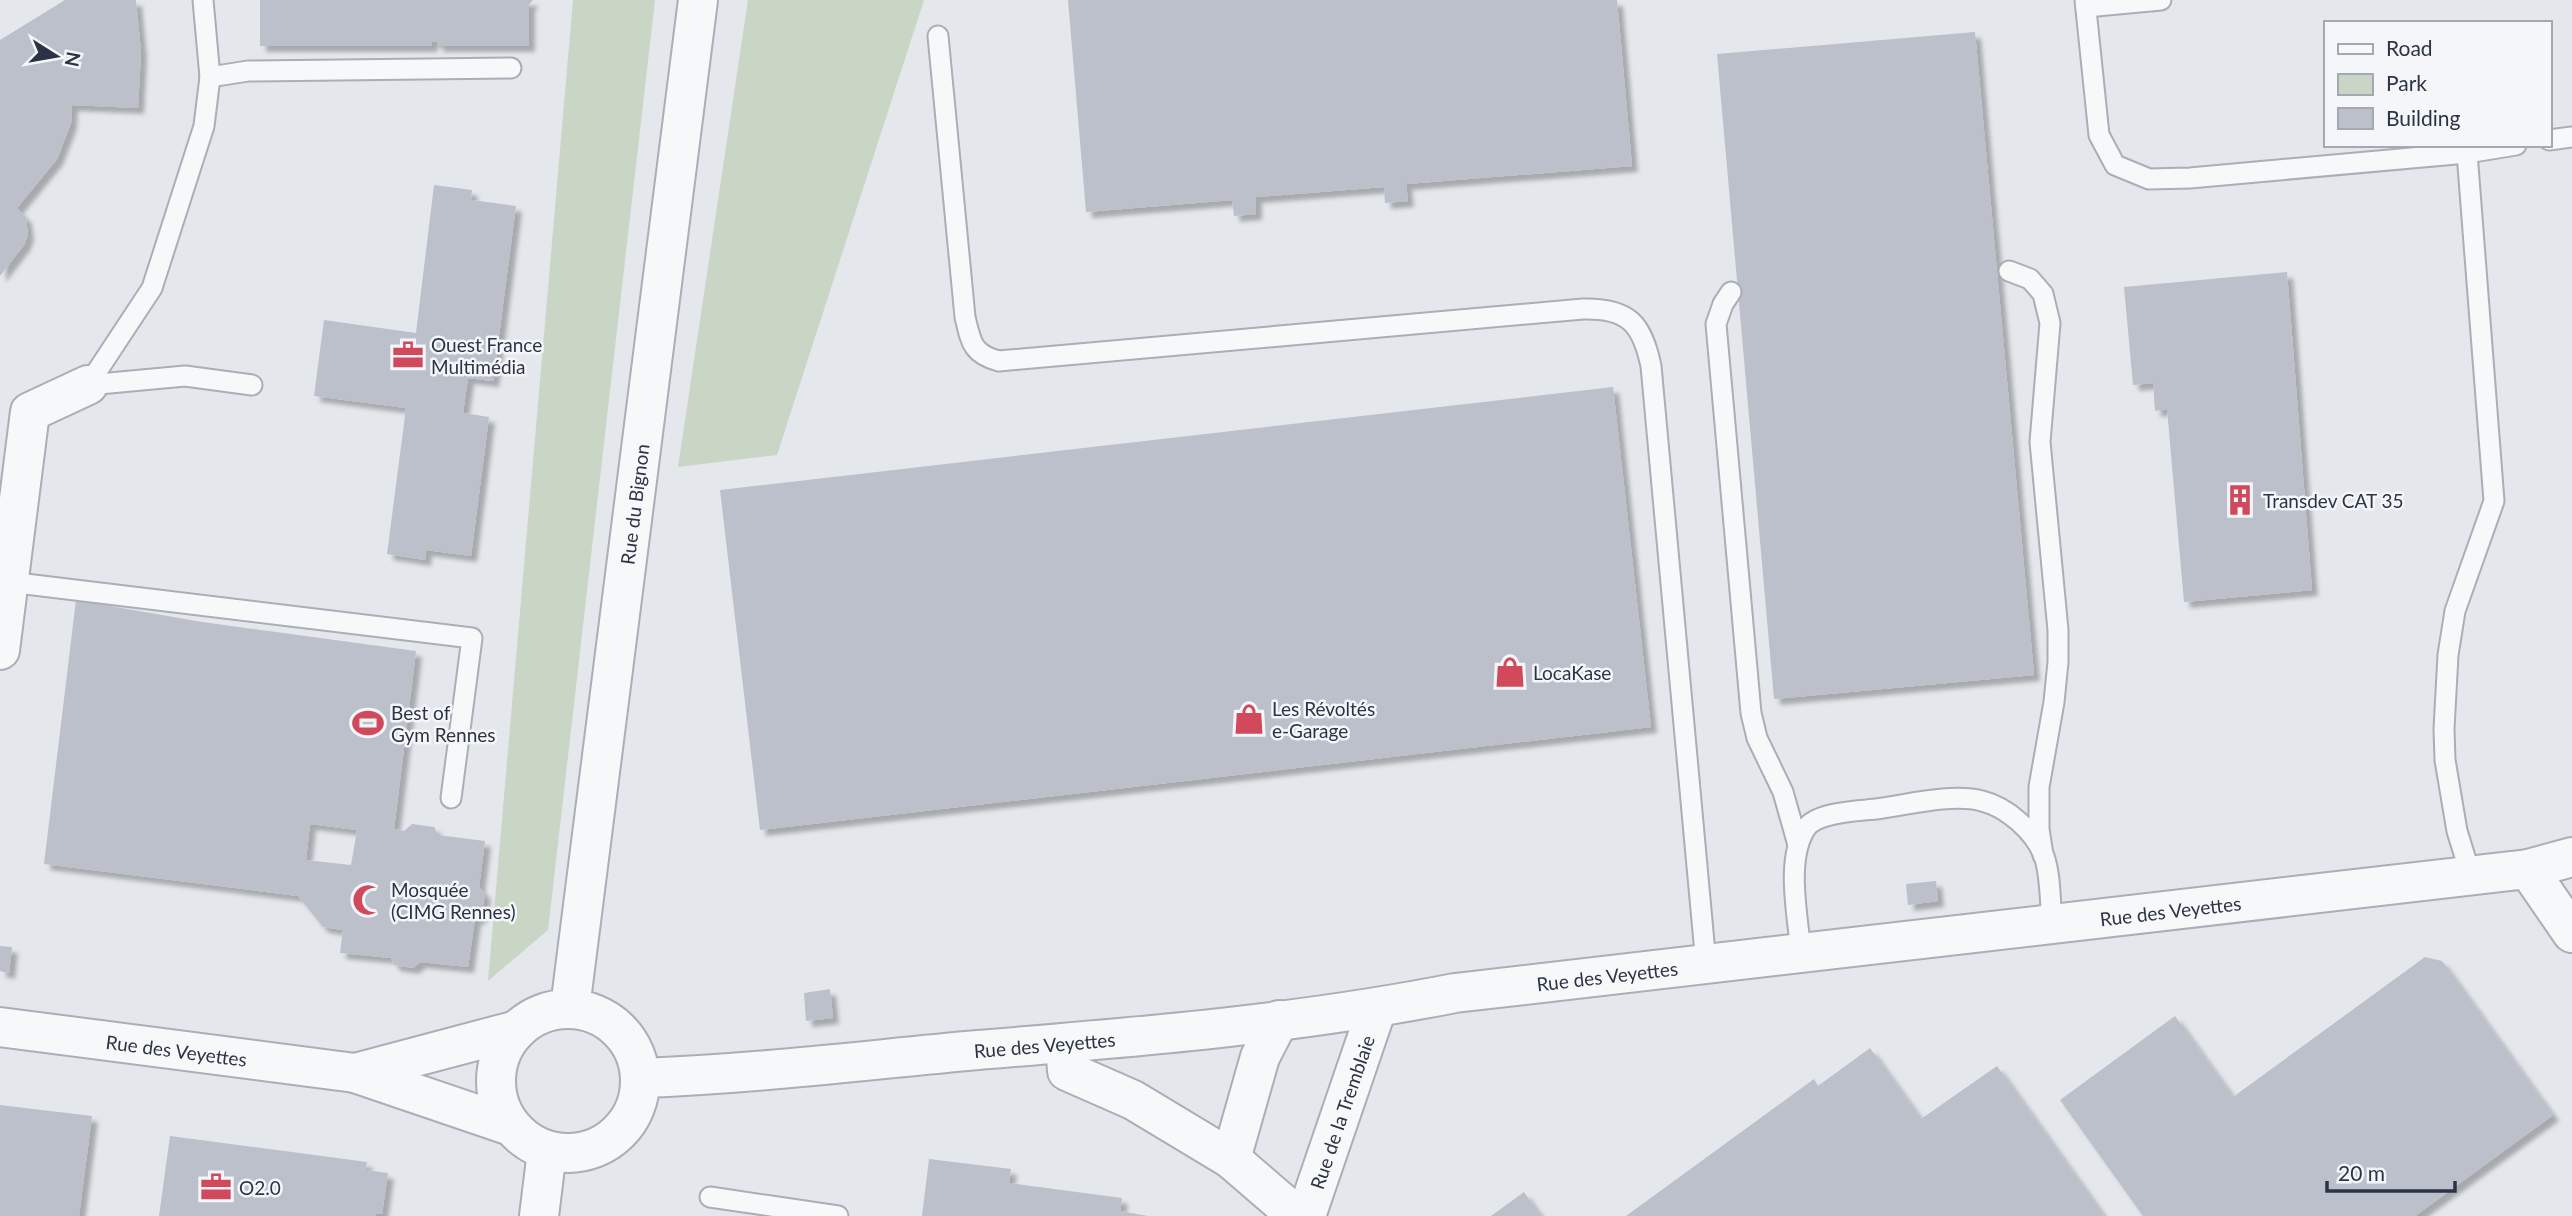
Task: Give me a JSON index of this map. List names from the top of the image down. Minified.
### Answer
{"streets":{"street":["Rue du Bignon","Rue des Veyettes","Rue de la Tremblaie"]},"crossings":[["Rue du Bignon","Rue des Veyettes"],["Rue des Veyettes","Rue de la Tremblaie"]],"places":{"office":["Ouest France Multimédia","O2.0"],"building":["Transdev CAT 35"],"shop":["LocaKase","Les Révoltés e-Garage"],"sports":["Best of Gym Rennes"],"mosque":["Mosquée (CIMG Rennes)"]},"legend":["Road","Park","Building"],"scale_bar":"20 m","north":"right"}
